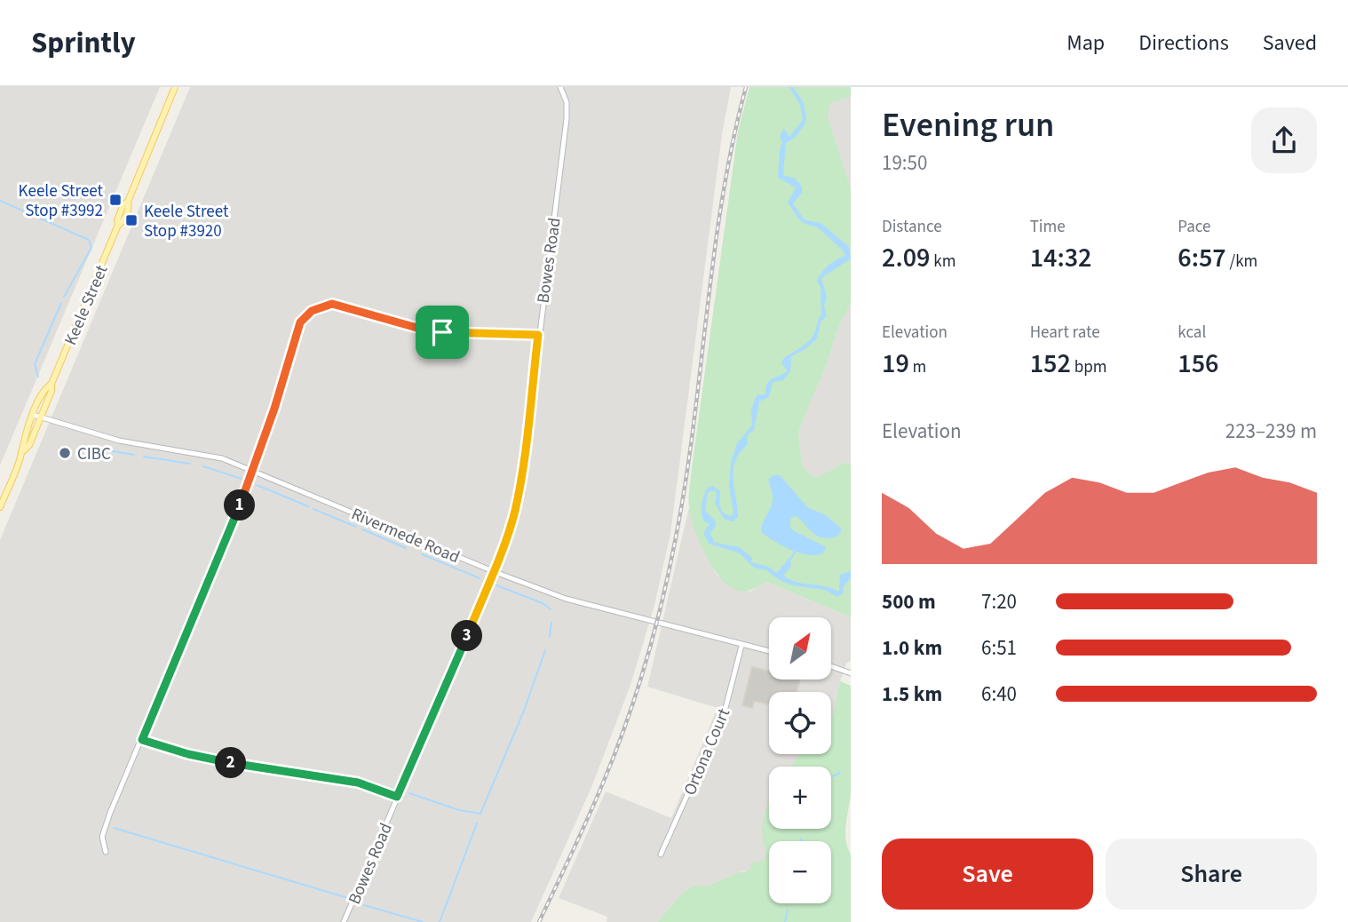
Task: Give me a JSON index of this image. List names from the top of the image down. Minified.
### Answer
{"streets":{"main road":["Keele Street"],"street":["Bowes Road","Rivermede Road","Ortona Court"]},"crossings":[["Bowes Road","Rivermede Road"],["Keele Street","Rivermede Road"],["Rivermede Road","Ortona Court"]],"places":{"transit":["Keele Street Stop #3992","Keele Street Stop #3920"],"other":["CIBC"]},"north":"top right","page":{"header":"Sprintly","nav":["Map","Directions","Saved"],"heading":["Evening run","19:50"],"stats":[["Distance","2.09 km"],["Time","14:32"],["Pace","6:57 /km"],["Elevation","19 m"],["Heart rate","152 bpm"],["kcal","156"]],"chart":["Elevation","223–239 m"],"pins":["1","3","2"],"list":[{"name":"500 m","note":"7:20"},{"name":"1.0 km","note":"6:51"},{"name":"1.5 km","note":"6:40"}],"map_buttons":["+","−"],"buttons":["Save","Share"]}}
